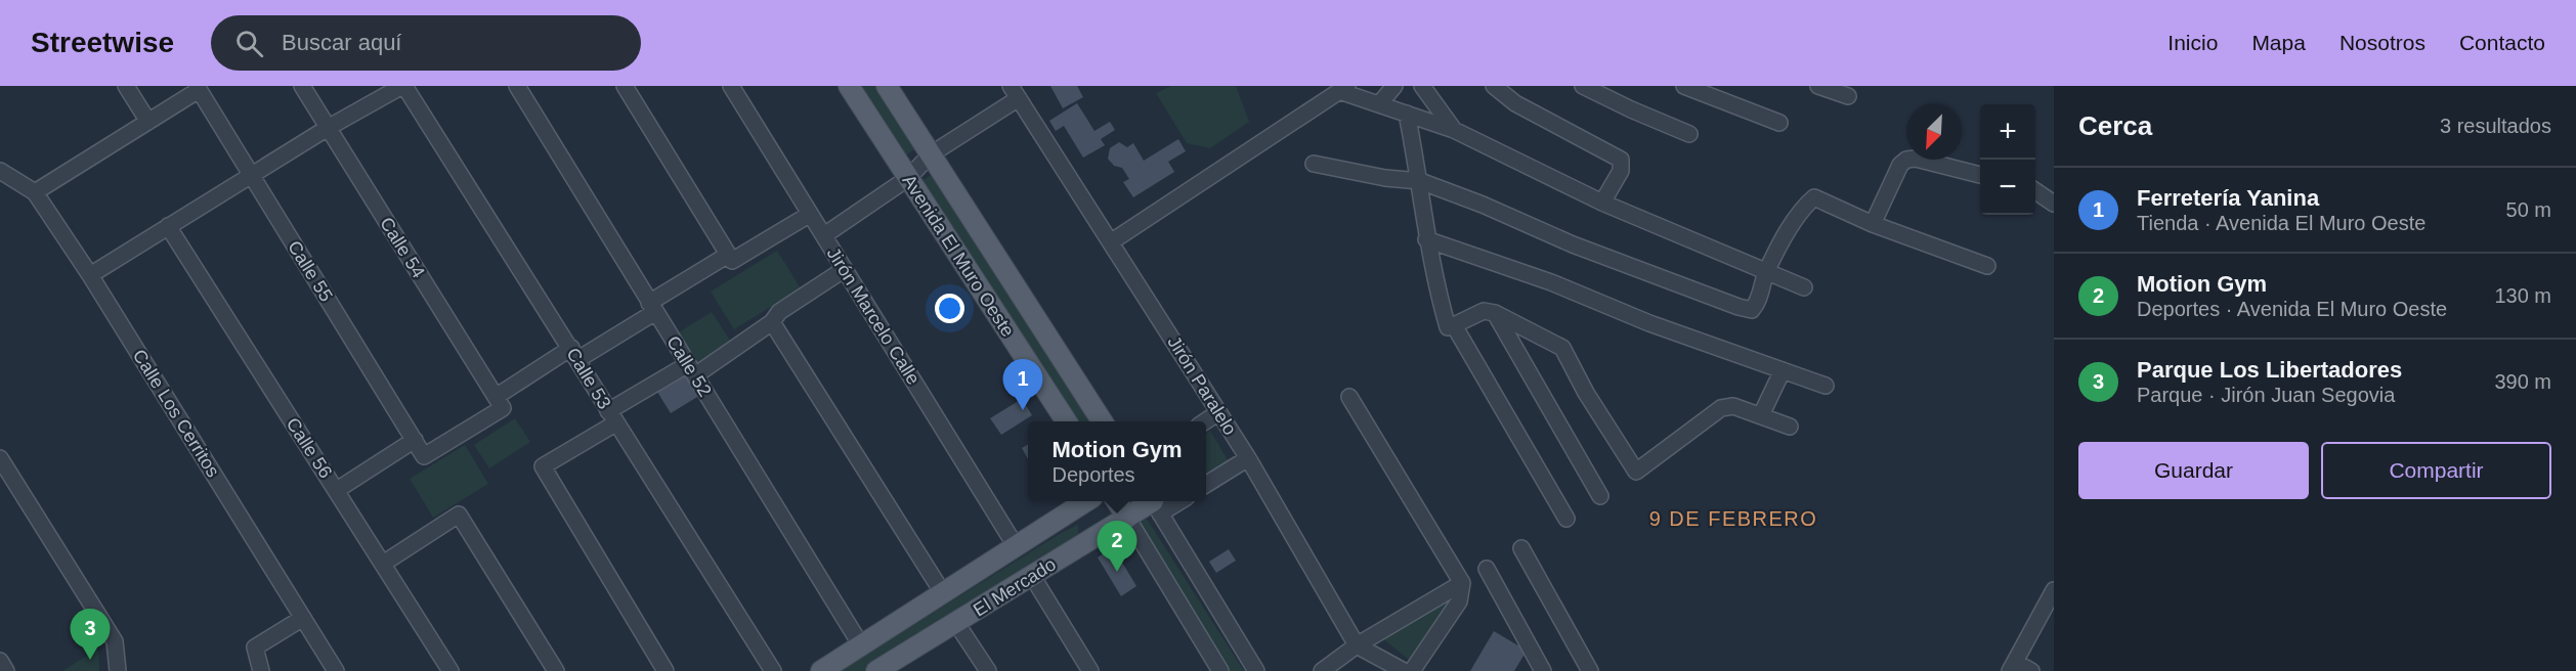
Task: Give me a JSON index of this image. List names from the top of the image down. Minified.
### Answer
{"streets":{"main road":["Avenida El Muro Oeste","El Mercado"],"street":["Calle 54","Calle 55","Jirón Marcelo Calle","Calle 52","Calle 53","Jirón Paralelo","Calle Los Cerritos","Calle 56"]},"crossings":[["Calle 54","Calle 55"],["Jirón Marcelo Calle","El Mercado"],["Calle 52","El Mercado"]],"districts":["9 DE FEBRERO"],"north":"bottom left","page":{"header":"Streetwise","search":"Buscar aquí","nav":["Inicio","Mapa","Nosotros","Contacto"],"heading":["Cerca","3 resultados"],"map_buttons":["+","−"],"list":[{"mark":"1","name":"Ferretería Yanina","note":"Tienda · Avenida El Muro Oeste","value":"50 m"},{"mark":"2","name":"Motion Gym","note":"Deportes · Avenida El Muro Oeste","value":"130 m"},{"mark":"3","name":"Parque Los Libertadores","note":"Parque · Jirón Juan Segovia","value":"390 m"}],"pins":["1","2","3"],"popup":["Motion Gym","Deportes"],"buttons":["Guardar","Compartir"]}}
